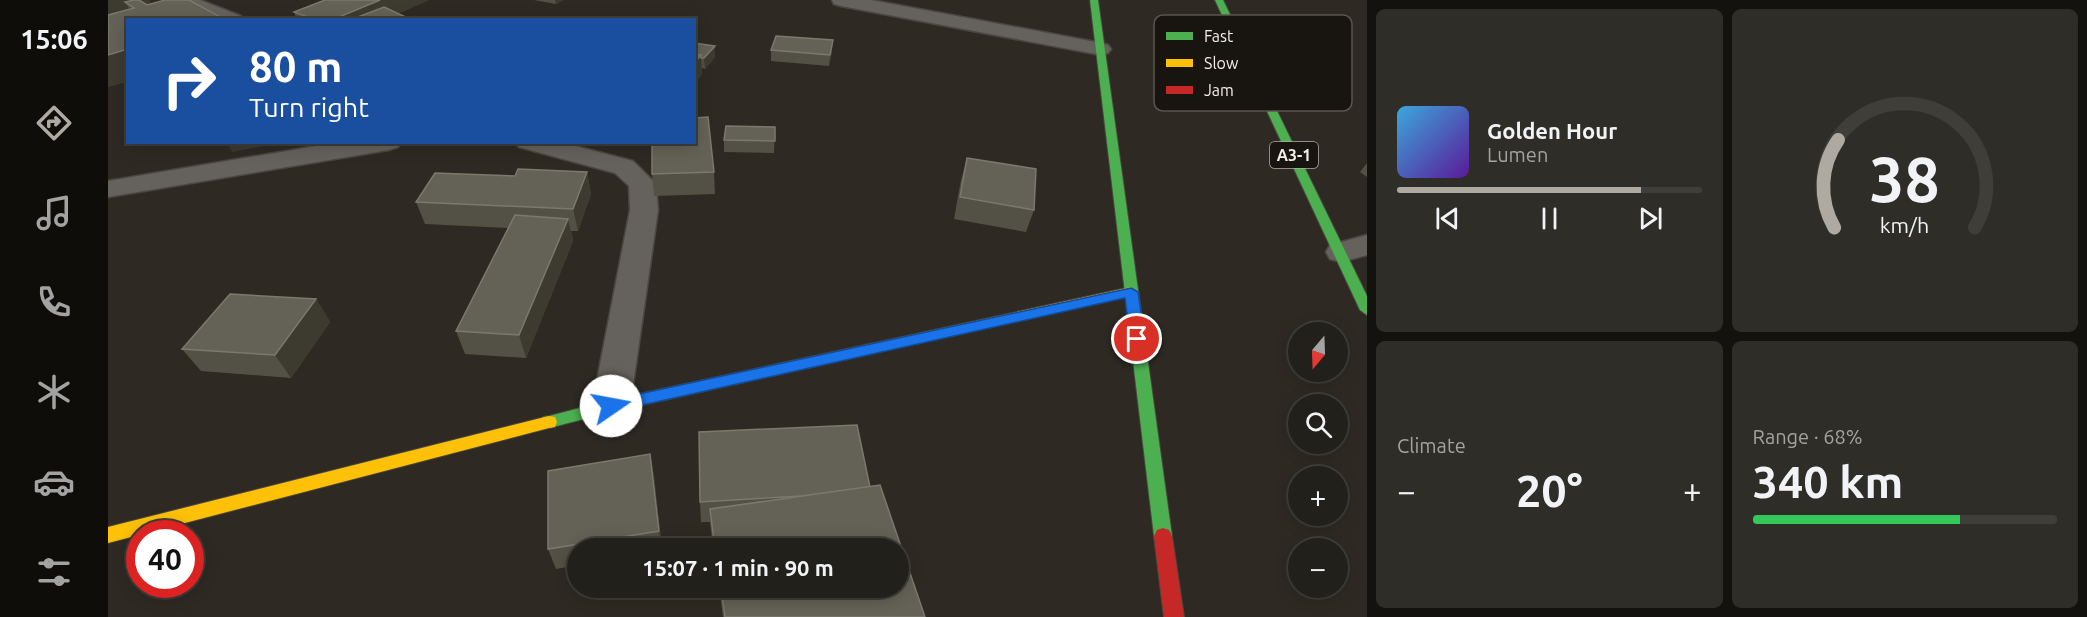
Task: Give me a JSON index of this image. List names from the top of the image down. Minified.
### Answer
{"streets":{"main road":["A3-1"]},"legend":["Fast","Slow","Jam"],"north":"bottom","page":{"tabs":"15:06","turn":["80 m","Turn right"],"song":["Golden Hour","Lumen"],"map_buttons":["+","−"],"tile":["Climate",["Range · 68%","340 km"]],"heat":["−","20°","+"],"limit":"40","trip":"15:07 · 1 min · 90 m","gauge":["38","km/h"]}}
